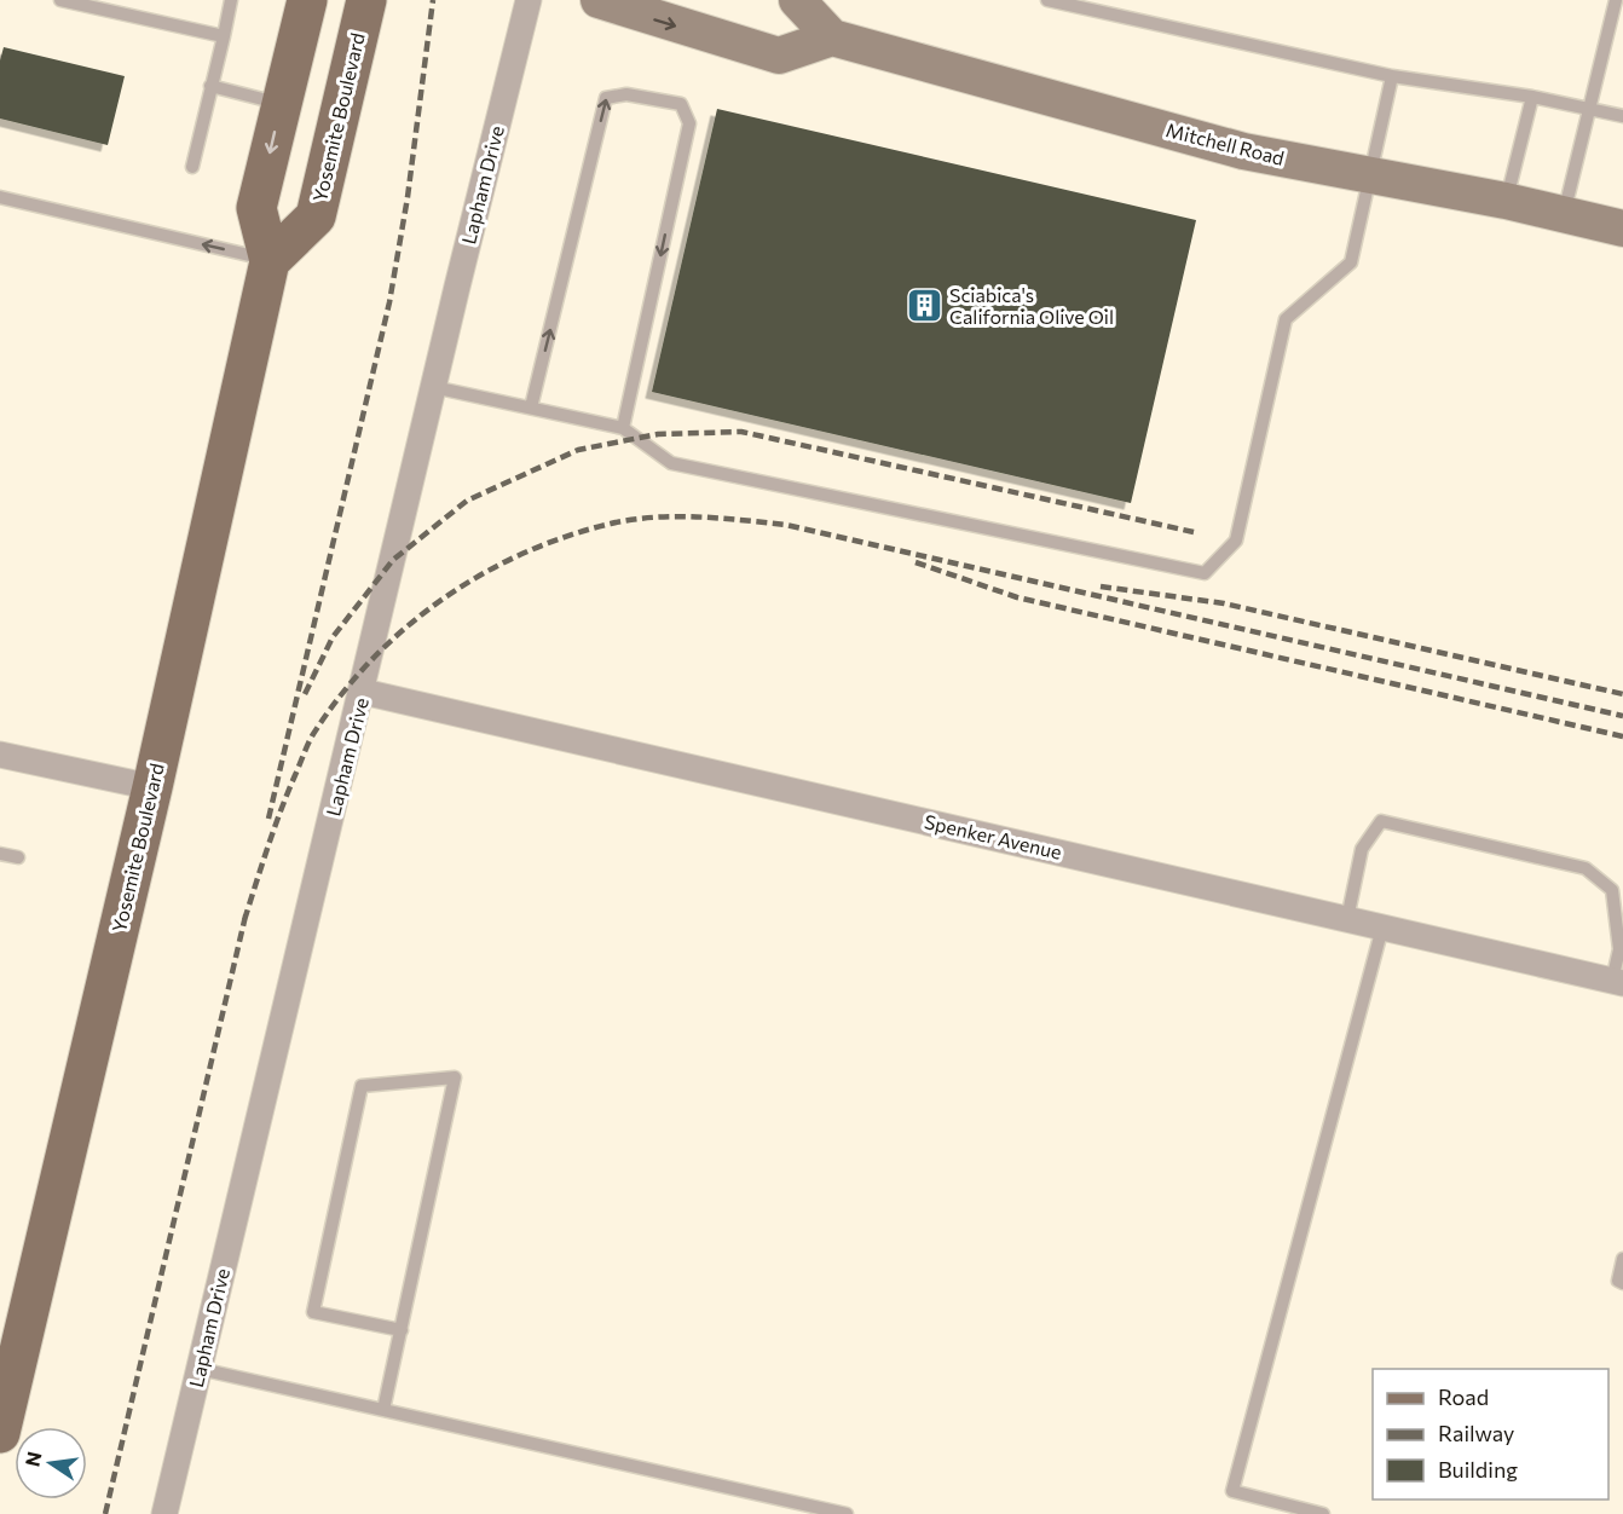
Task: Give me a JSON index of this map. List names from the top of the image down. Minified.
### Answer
{"streets":{"main road":["Yosemite Boulevard","Mitchell Road"],"street":["Lapham Drive","Spenker Avenue"]},"crossings":[["Lapham Drive","Spenker Avenue"]],"places":{"building":["Sciabica's California Olive Oil"]},"legend":["Road","Railway","Building"],"north":"left"}
